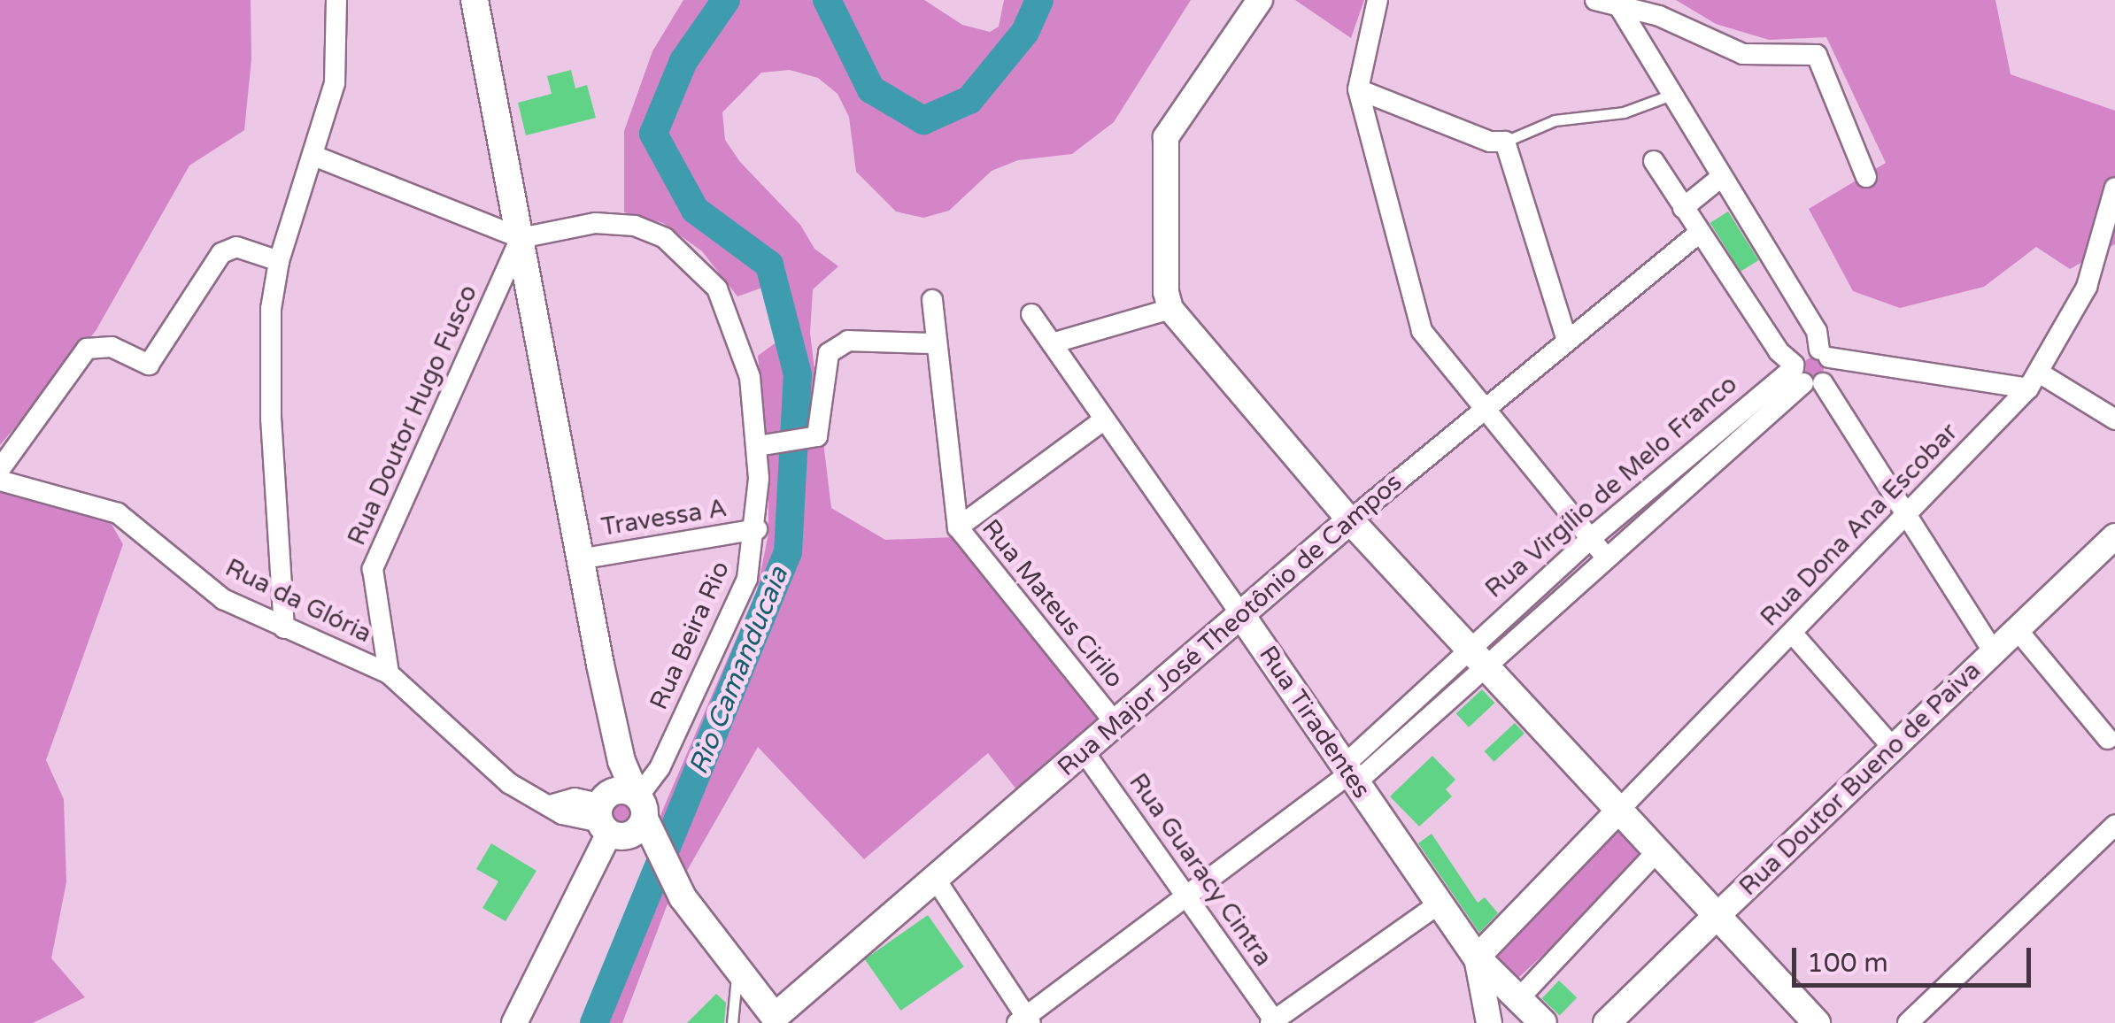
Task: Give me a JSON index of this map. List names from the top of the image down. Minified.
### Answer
{"streets":{"main road":["Rua Major José Theotônio de Campos","Rua Tiradentes","Rua Doutor Bueno de Paiva"],"street":["Rua Doutor Hugo Fusco","Rua Virgílio de Melo Franco","Travessa A","Rua Dona Ana Escobar","Rua da Glória","Rua Mateus Cirilo","Rua Beira Rio","Rua Guaracy Cintra"]},"crossings":[["Rua Doutor Hugo Fusco","Rua da Glória"],["Rua Doutor Hugo Fusco","Rua Beira Rio"],["Travessa A","Rua Beira Rio"],["Rua Mateus Cirilo","Rua Major José Theotônio de Campos"],["Rua Major José Theotônio de Campos","Rua Tiradentes"],["Rua Major José Theotônio de Campos","Rua Guaracy Cintra"]],"water":["Rio Camanducaia"],"scale_bar":"100 m"}
